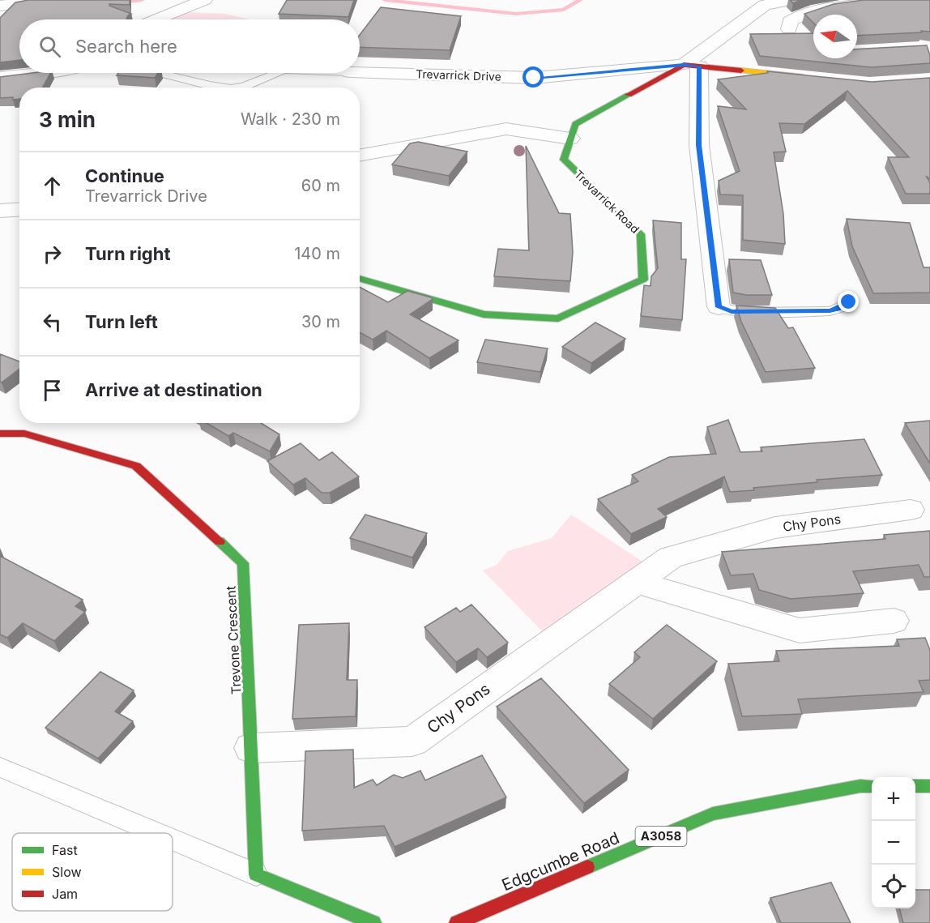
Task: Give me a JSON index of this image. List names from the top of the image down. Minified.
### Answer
{"streets":{"street":["Trevarrick Drive","Trevarrick Road","Chy Pons","Trevone Crescent","A3058","Edgcumbe Road"]},"crossings":[["Trevarrick Drive","Trevarrick Road"],["Chy Pons","Trevone Crescent"]],"legend":["Fast","Slow","Jam"],"north":"left","page":{"search":"Search here","heading":["3 min","Walk · 230 m"],"list":[["Continue","Trevarrick Drive","60 m"],["Turn right","140 m"],["Turn left","30 m"],"Arrive at destination"],"map_buttons":["+","−"]}}
